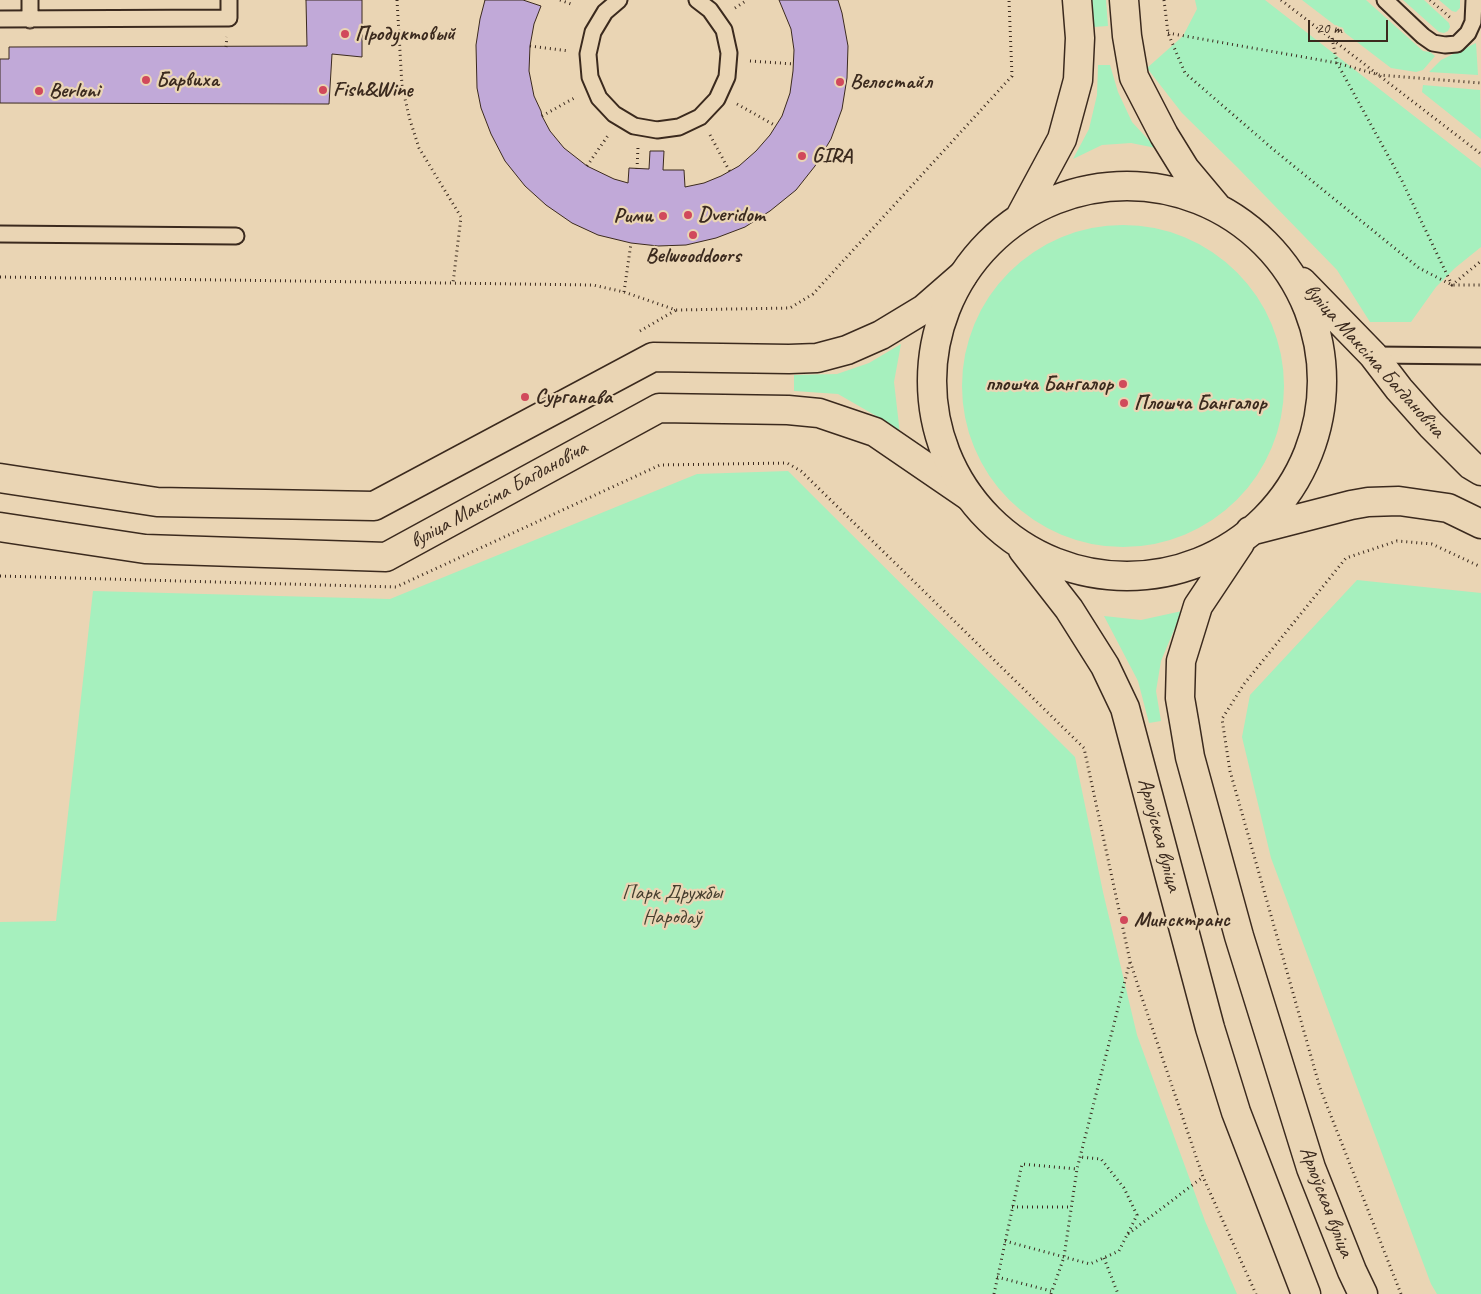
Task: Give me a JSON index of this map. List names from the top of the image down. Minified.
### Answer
{"streets":{"main road":["вуліца Максіма Багдановіча","Арлоўская вуліца"]},"crossings":[["вуліца Максіма Багдановіча","Арлоўская вуліца"]],"parks":["Парк Дружбы Народаў"],"places":["Продуктовый","Барвиха","Велостайл","Fish&Wine","Berloni","GIRA","Dveridom","Рими","Belwooddoors","плошча Бангалор","Сурганава","Плошча Бангалор","Минсктранс"],"scale_bar":"20 m"}
